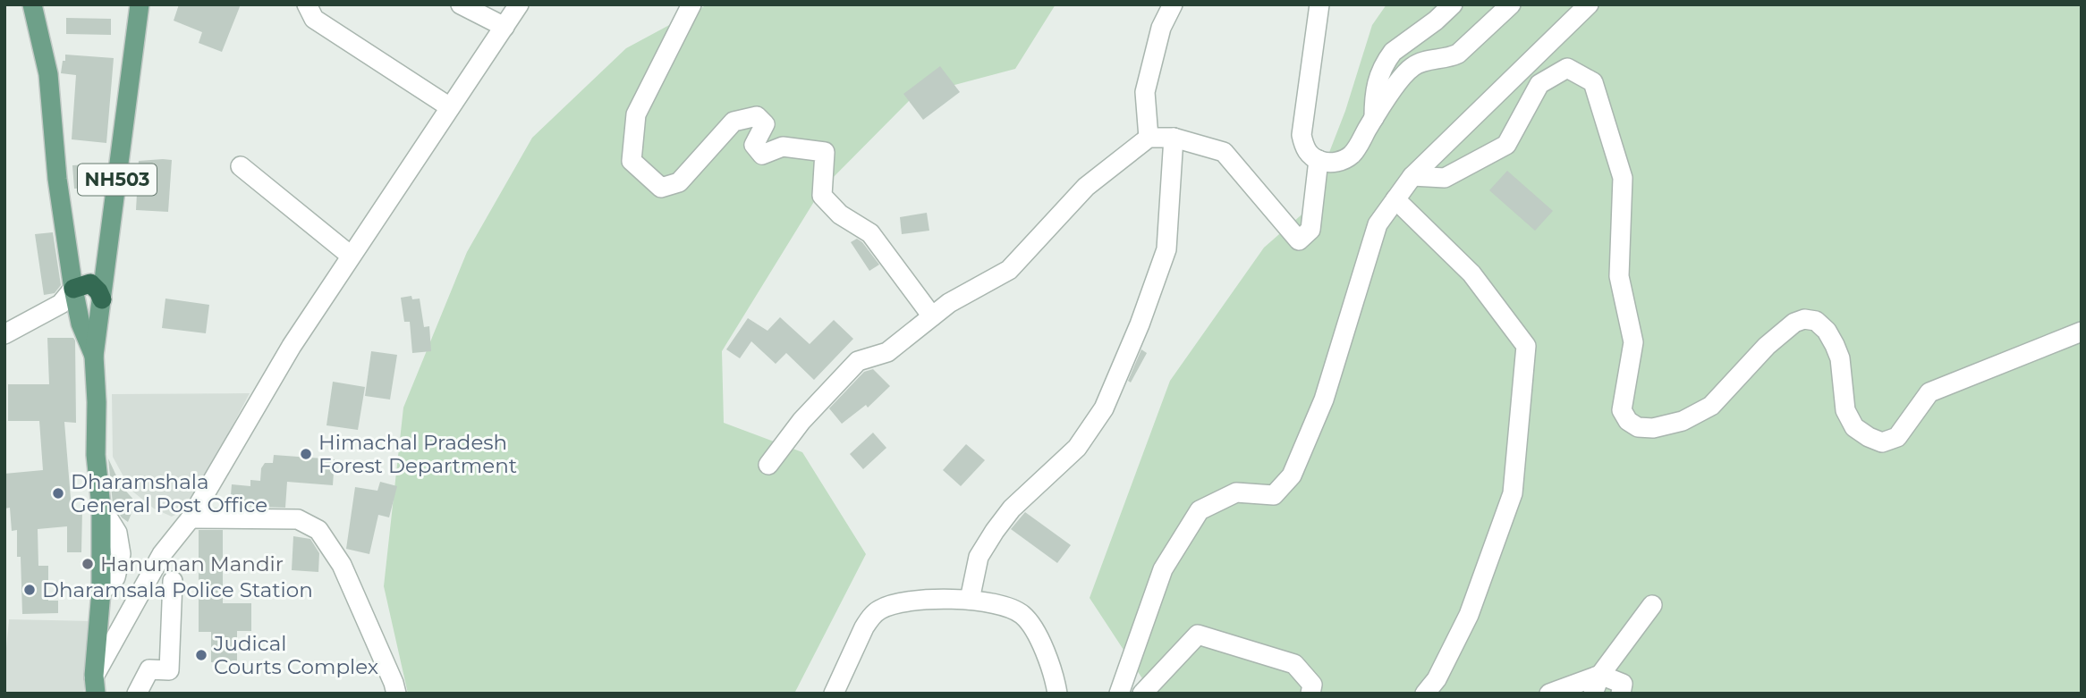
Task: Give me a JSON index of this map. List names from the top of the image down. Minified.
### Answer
{"streets":{"main road":["NH503"]},"places":["Himachal Pradesh Forest Department","Dharamshala General Post Office","Hanuman Mandir","Dharamsala Police Station","Judical Courts Complex"]}
